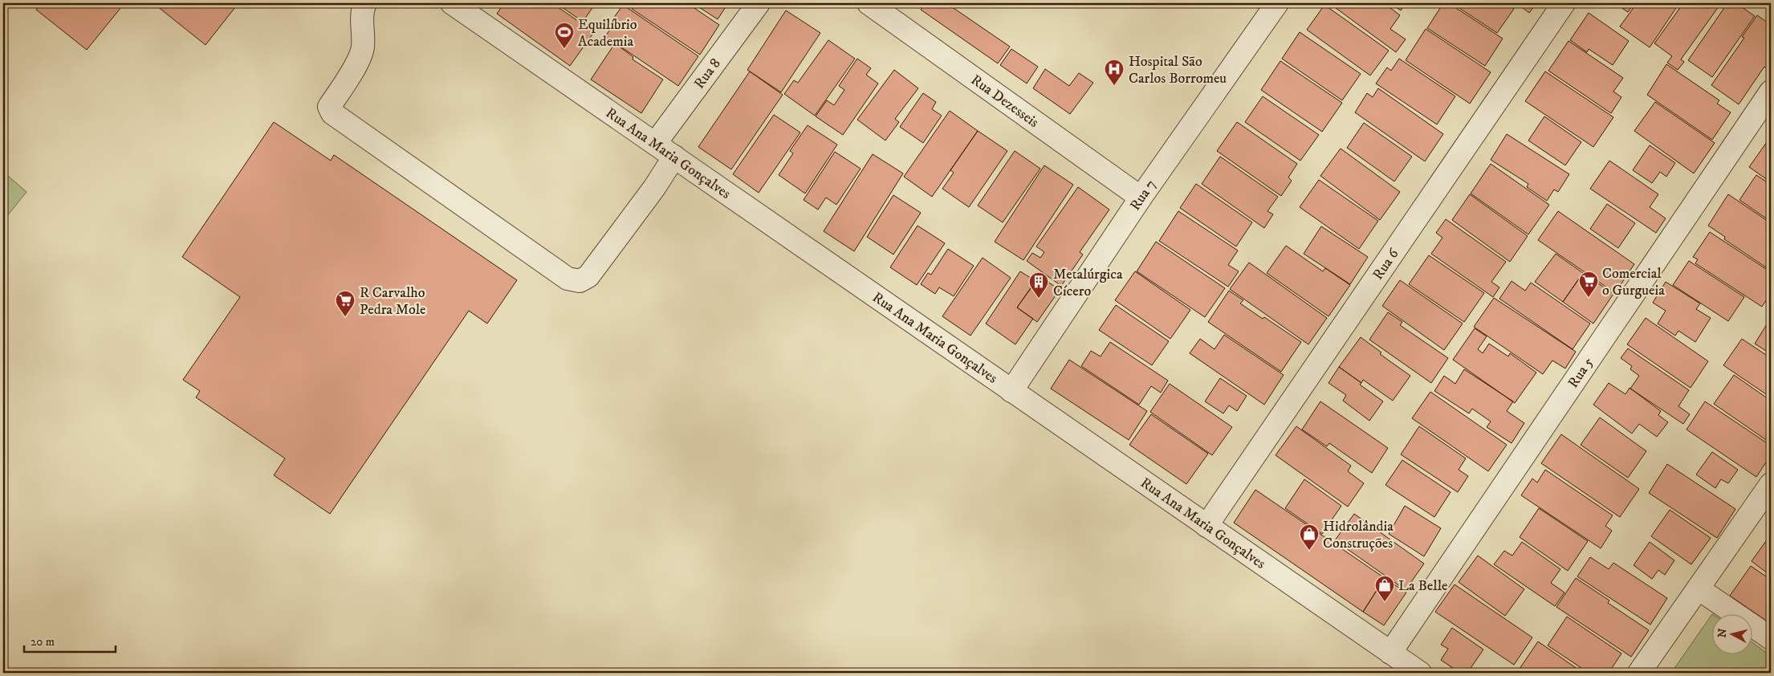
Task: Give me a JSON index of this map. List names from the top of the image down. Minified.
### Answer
{"streets":{"street":["Rua 8","Rua Dezesseis","Rua Ana Maria Gonçalves","Rua 7","Rua 6","Rua 5"]},"crossings":[["Rua 8","Rua Ana Maria Gonçalves"],["Rua Dezesseis","Rua 7"],["Rua Ana Maria Gonçalves","Rua 7"],["Rua Ana Maria Gonçalves","Rua 6"],["Rua Ana Maria Gonçalves","Rua 5"]],"places":{"sports":["Equilíbrio Academia"],"hospital":["Hospital São Carlos Borromeu"],"supermarket":["Comercial o Gurgueia","R Carvalho Pedra Mole"],"building":["Metalúrgica Cícero"],"shop":["Hidrolândia Construções","La Belle"]},"scale_bar":"20 m","north":"left"}
